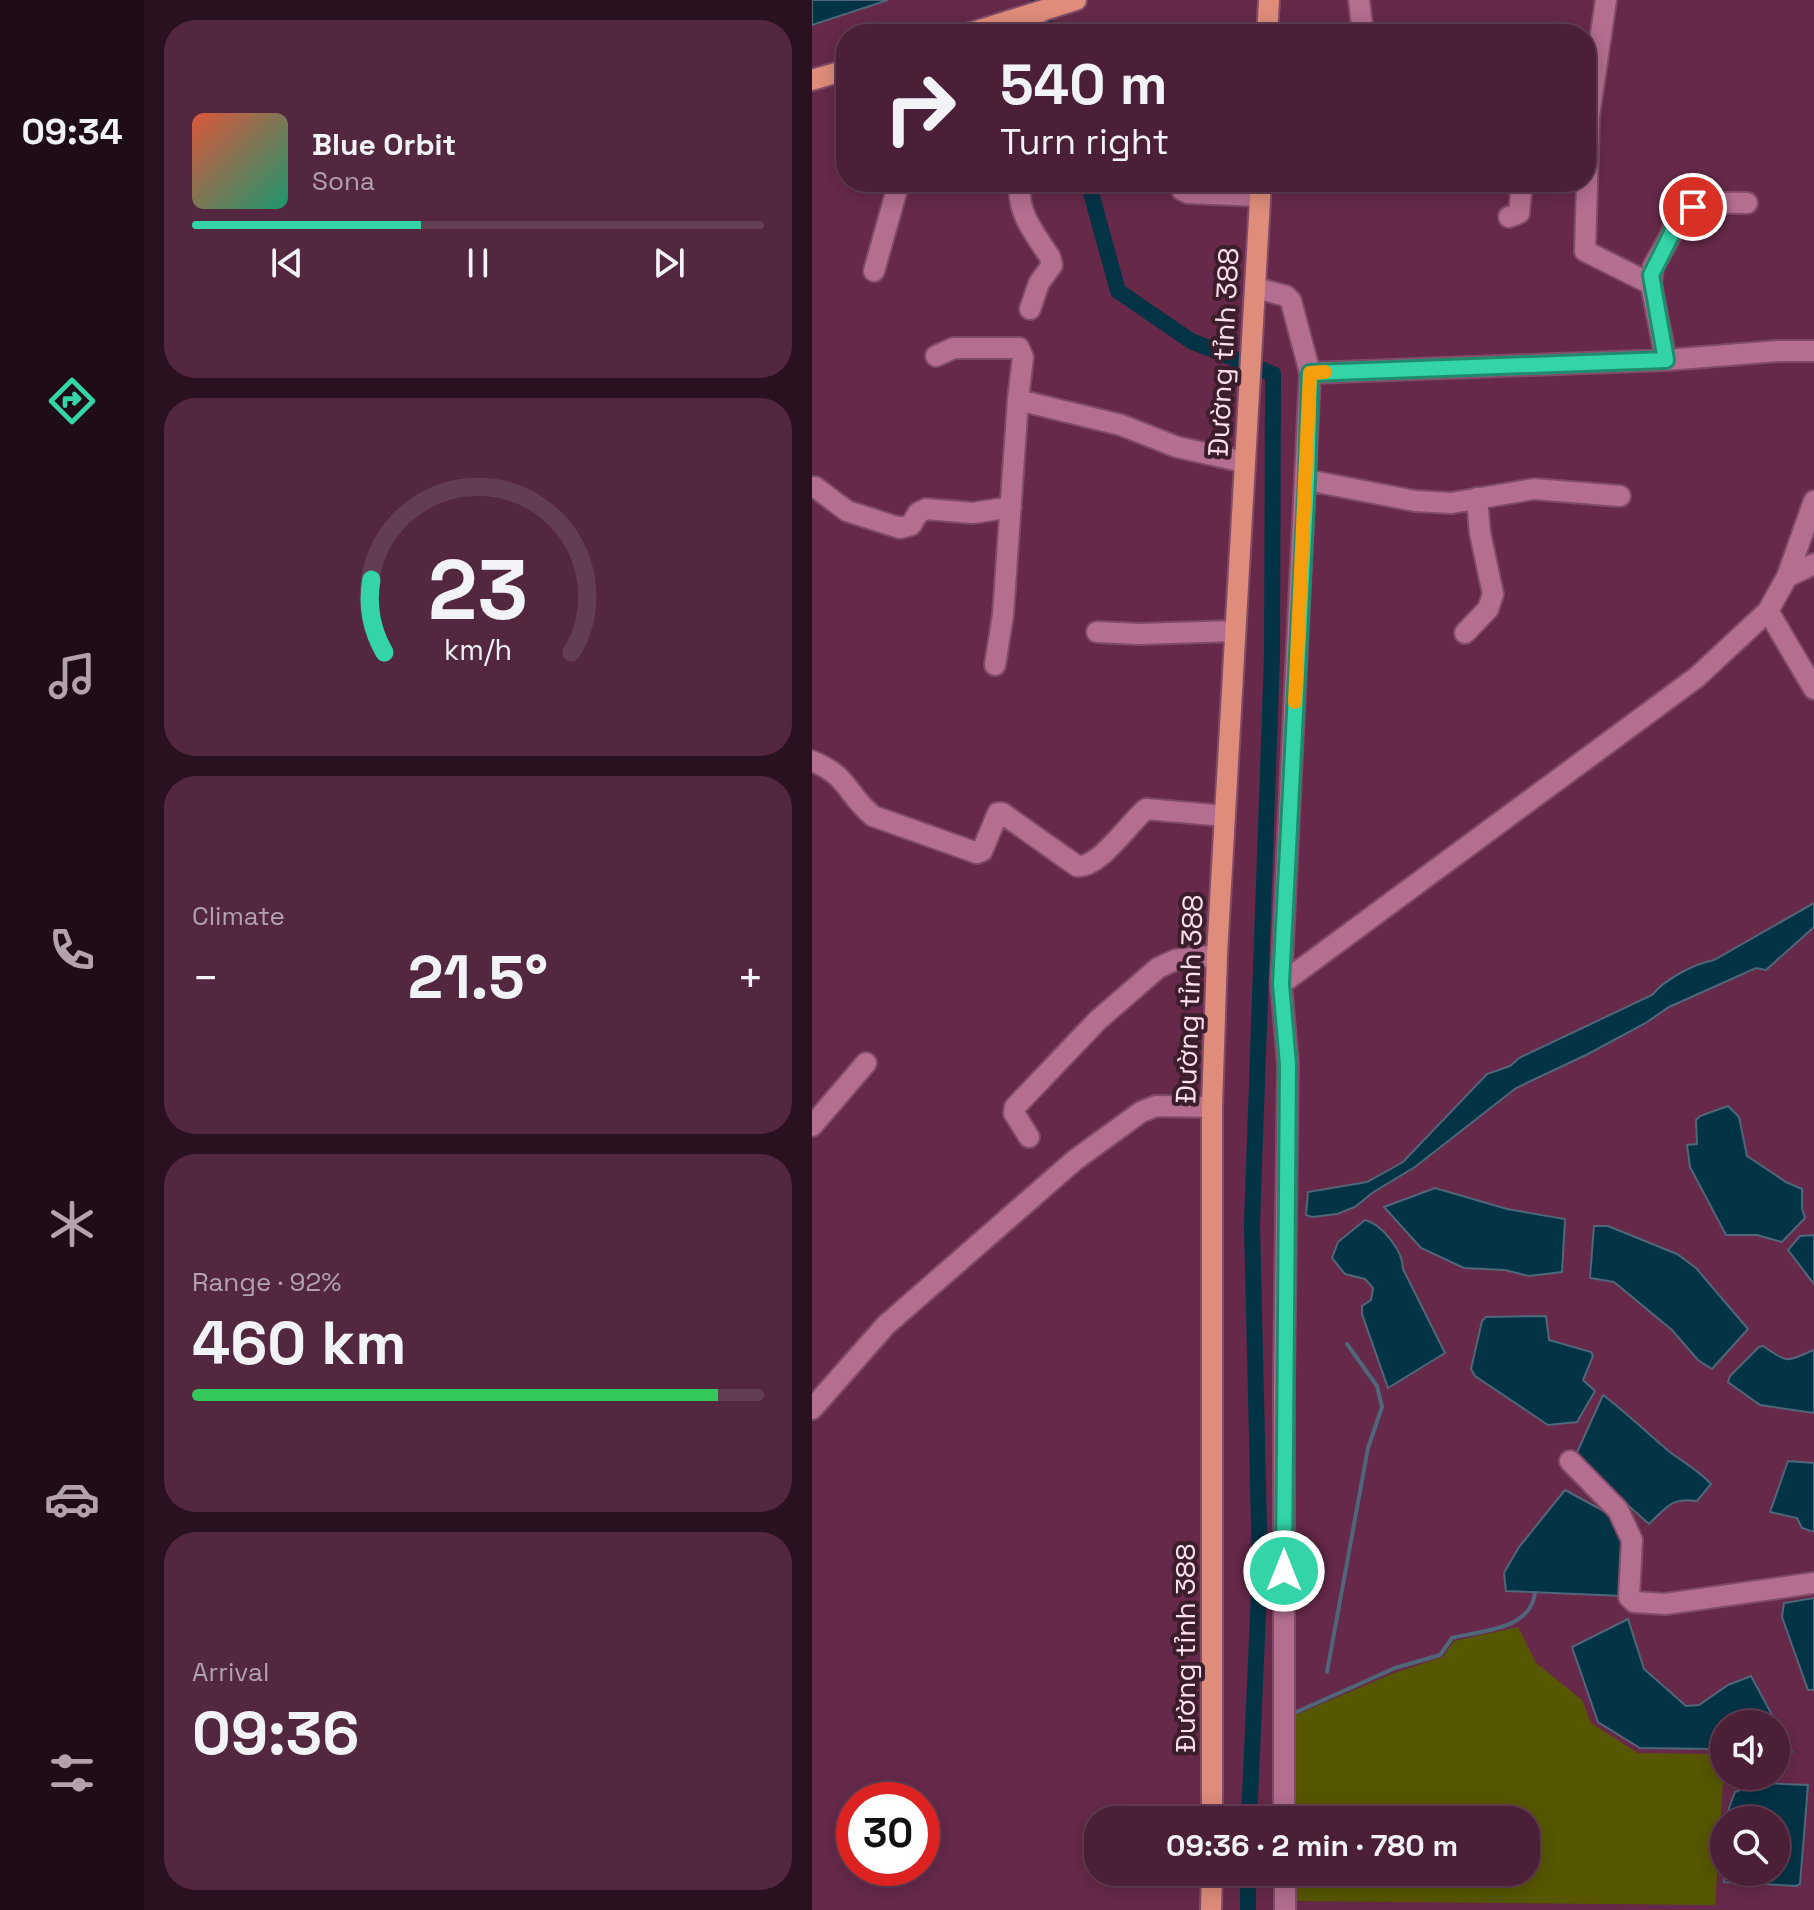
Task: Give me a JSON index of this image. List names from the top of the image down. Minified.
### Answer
{"streets":{"main road":["Đường tỉnh 388"]},"page":{"tabs":"09:34","turn":["540 m","Turn right"],"song":["Blue Orbit","Sona"],"tile":["Climate",["Range · 92%","460 km"],["Arrival","09:36"]],"heat":["−","21.5°","+"],"limit":"30","trip":"09:36 · 2 min · 780 m","gauge":["23","km/h"]}}
